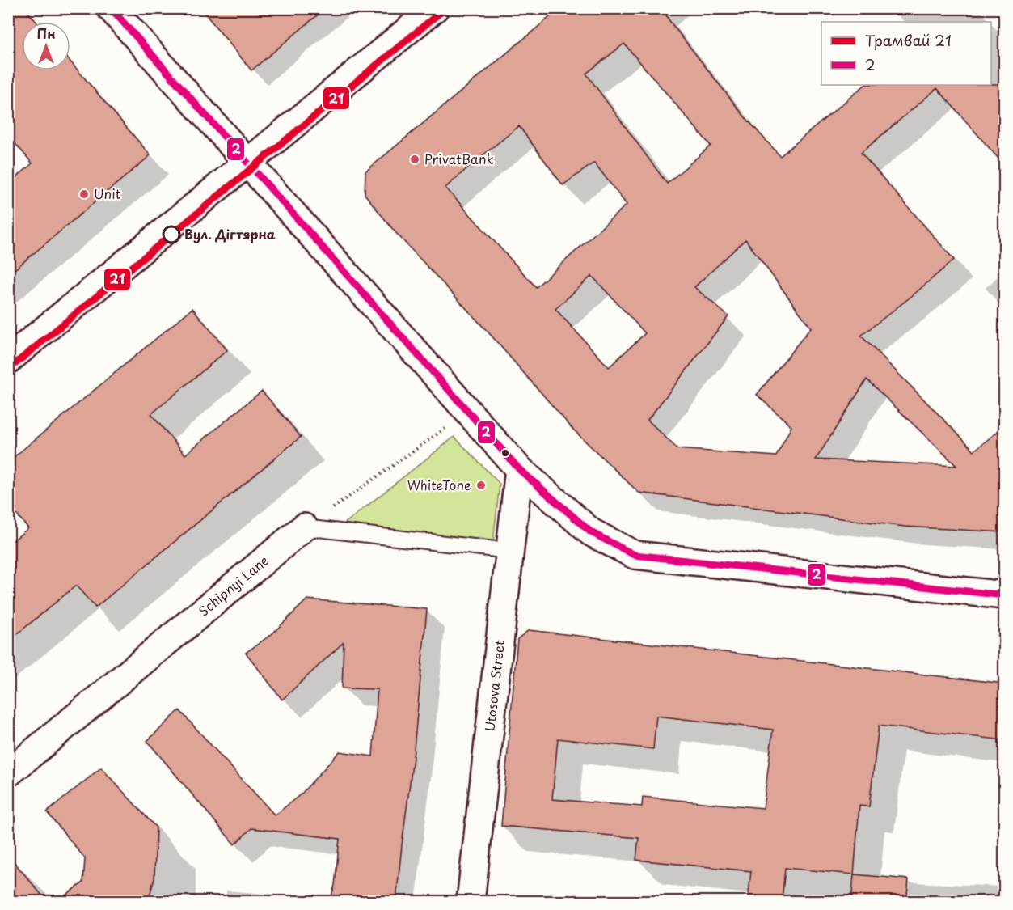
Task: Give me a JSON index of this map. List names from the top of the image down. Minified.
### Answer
{"streets":{"street":["Schipnyi Lane","Utosova Street"]},"places":["PrivatBank","Unit","Вул. Дігтярна","WhiteTone"],"lines":["tram line 21","transit line 2"],"legend":["Трамвай 21","2"],"north":"top"}
